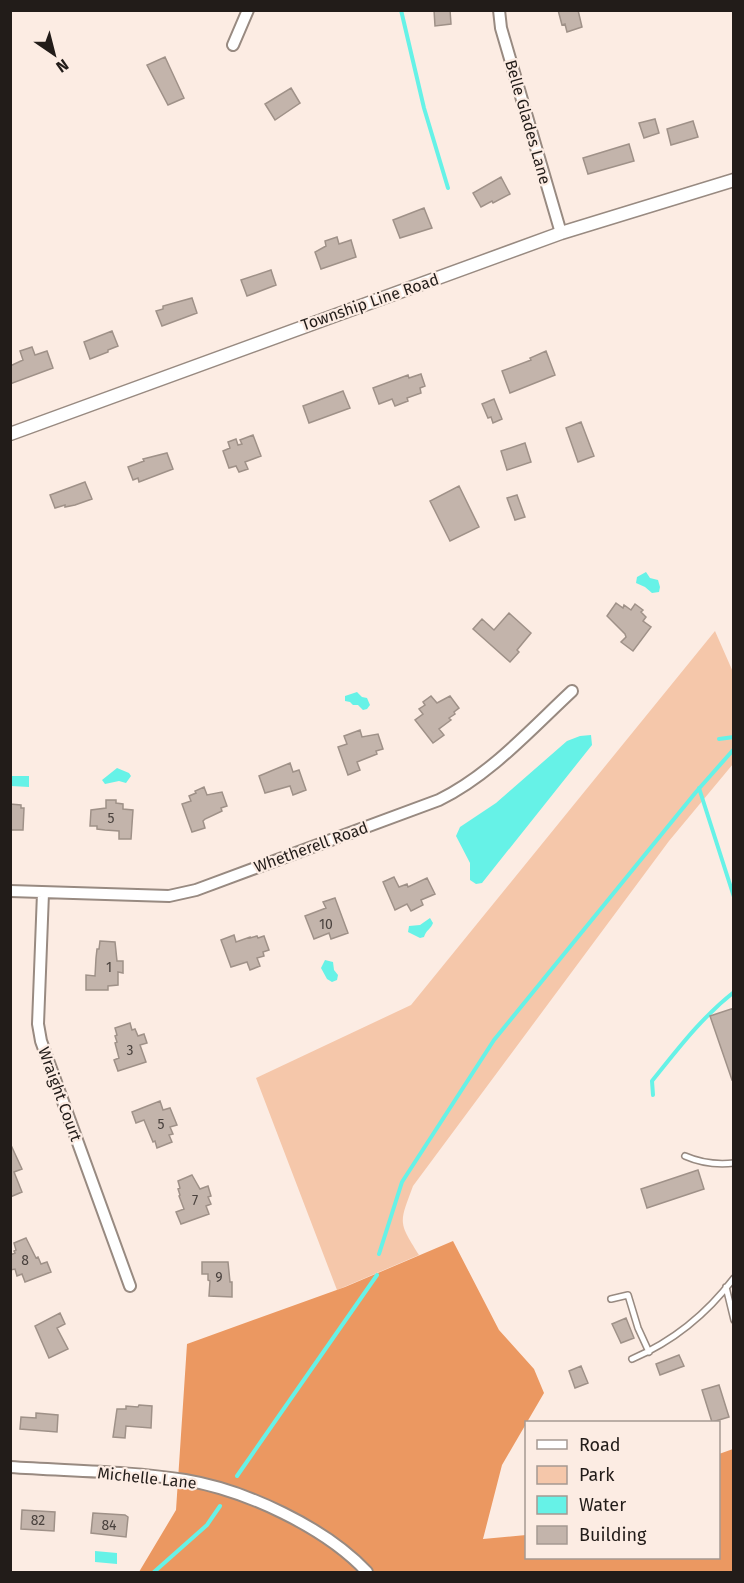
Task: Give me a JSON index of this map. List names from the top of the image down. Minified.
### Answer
{"streets":{"street":["Belle Glades Lane","Township Line Road","Whetherell Road","Wraight Court","Michelle Lane"]},"crossings":[["Belle Glades Lane","Township Line Road"],["Whetherell Road","Wraight Court"]],"house_numbers":["5","10","1","3","5","7","8","9","82","84"],"legend":["Road","Park","Water","Building"],"north":"bottom right"}
